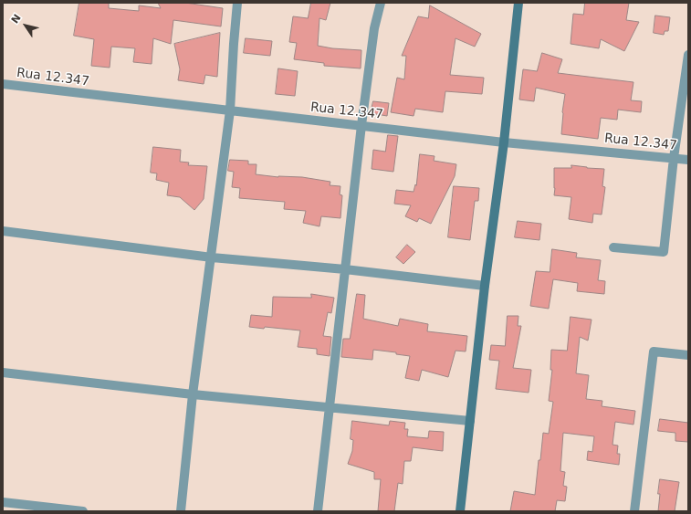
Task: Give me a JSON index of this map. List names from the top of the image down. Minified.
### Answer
{"streets":{"street":["Rua 12.347"]},"north":"top left"}
